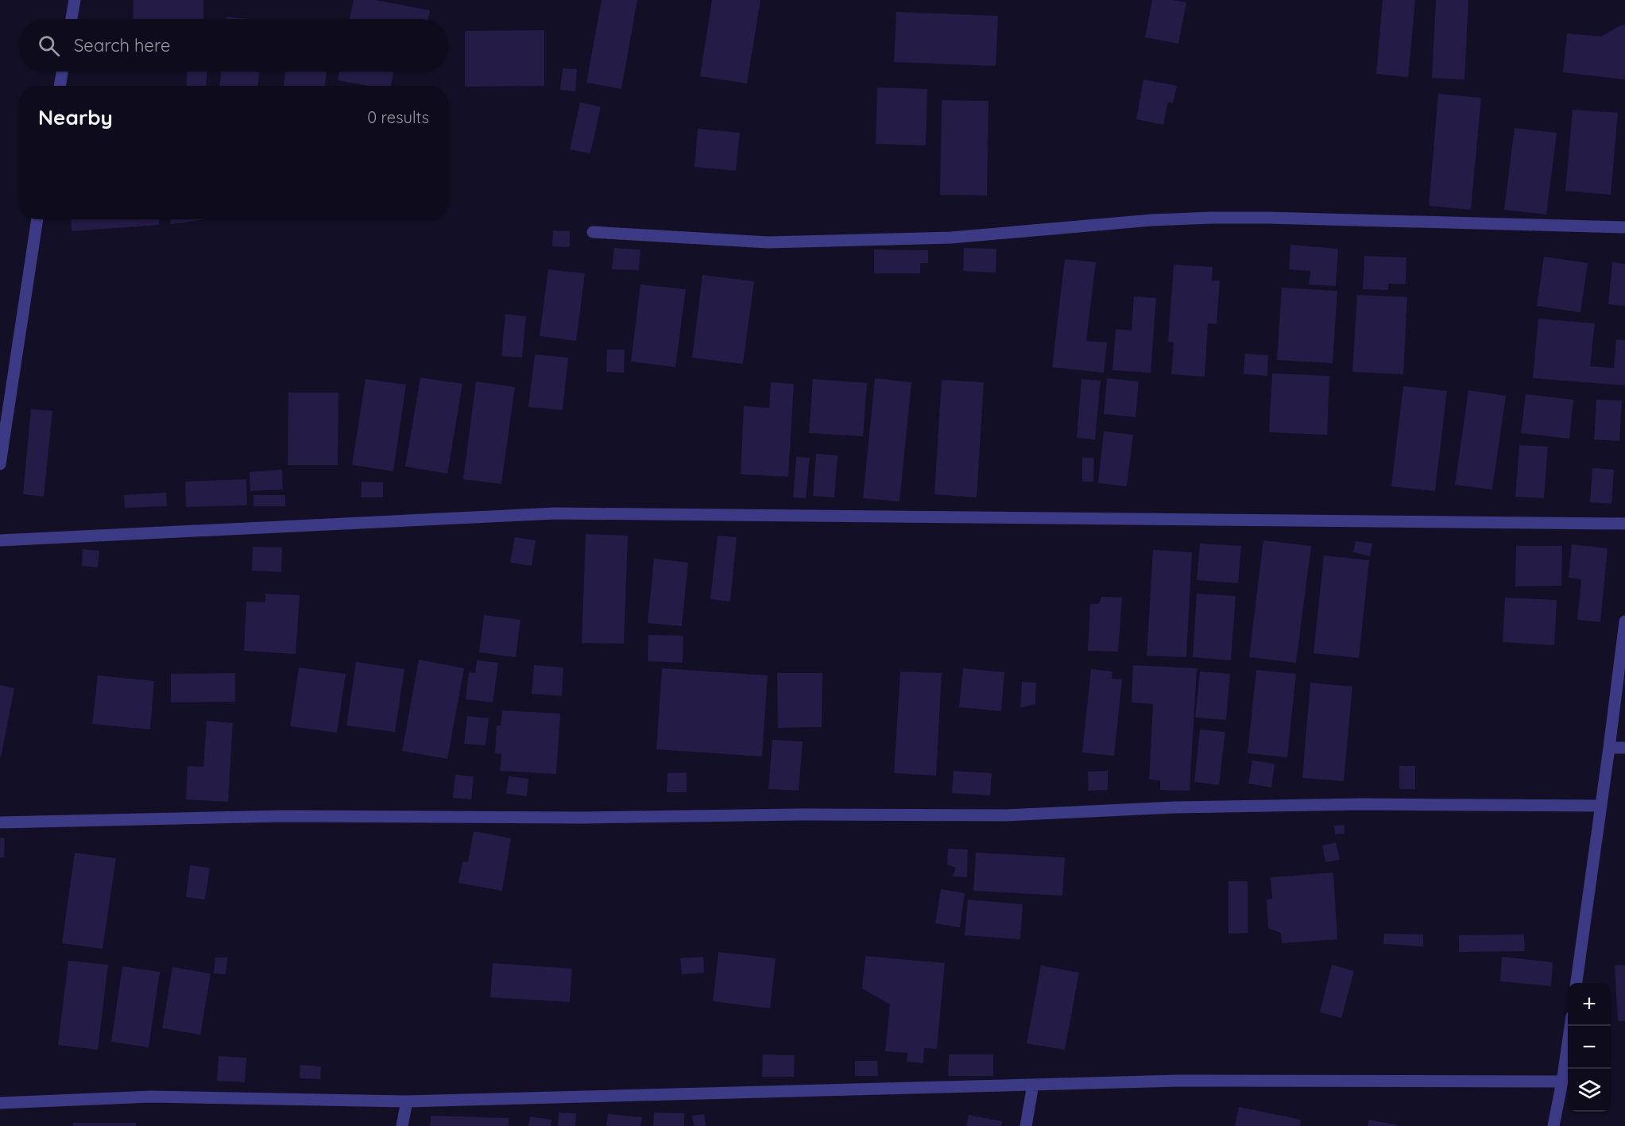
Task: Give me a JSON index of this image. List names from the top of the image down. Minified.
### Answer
{"page":{"search":"Search here","heading":["Nearby","0 results"],"map_buttons":["+","−"]}}
